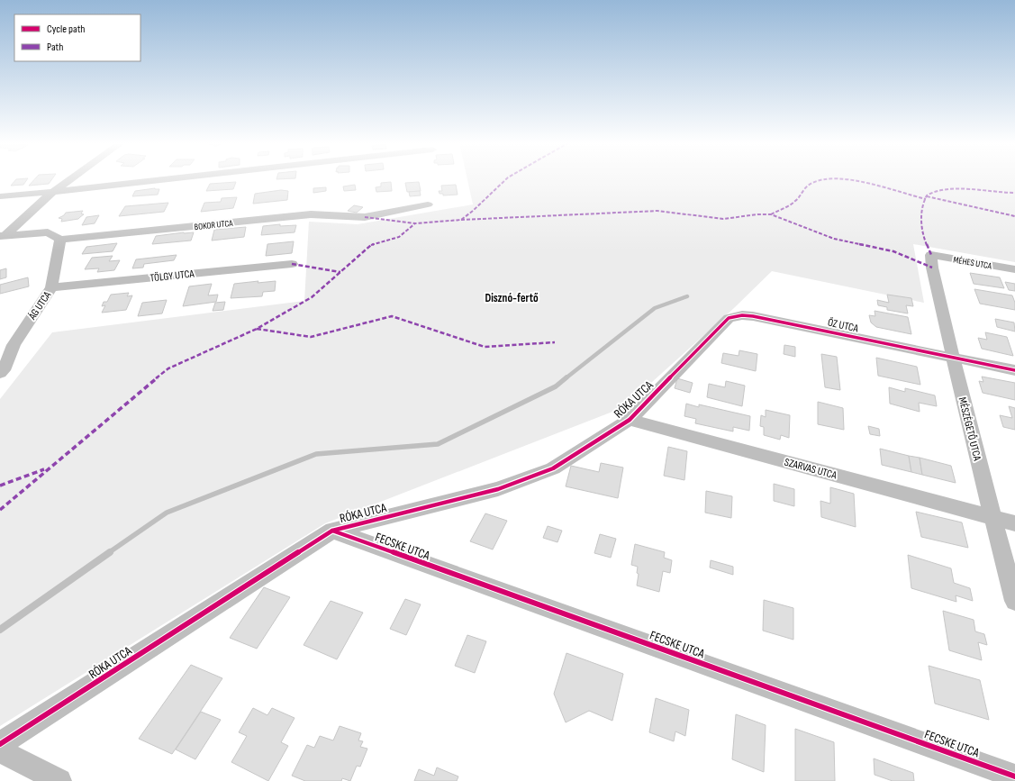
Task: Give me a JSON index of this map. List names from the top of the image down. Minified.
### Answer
{"streets":{"street":["BOKOR UTCA","MÉHES UTCA","TÖLGY UTCA","ÁG UTCA","ŐZ UTCA","RÓKA UTCA","MÉSZÉGETŐ UTCA","SZARVAS UTCA","FECSKE UTCA"]},"crossings":[["BOKOR UTCA","ÁG UTCA"],["MÉHES UTCA","MÉSZÉGETŐ UTCA"],["TÖLGY UTCA","ÁG UTCA"],["ŐZ UTCA","RÓKA UTCA"],["ŐZ UTCA","MÉSZÉGETŐ UTCA"],["RÓKA UTCA","SZARVAS UTCA"],["RÓKA UTCA","FECSKE UTCA"],["MÉSZÉGETŐ UTCA","SZARVAS UTCA"]],"districts":["Disznó-fertő"],"legend":["Cycle path","Path"]}
